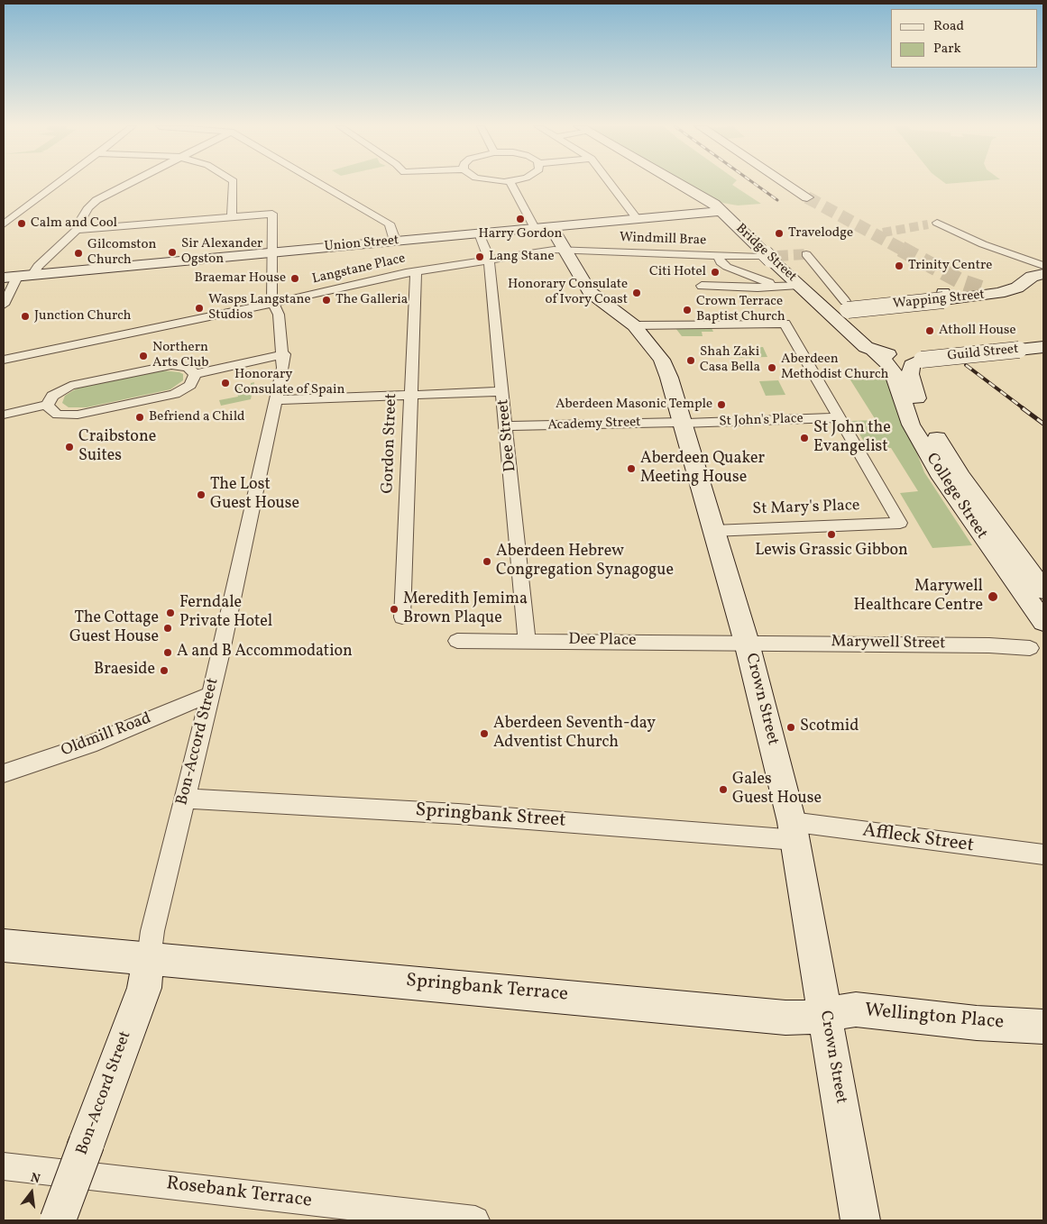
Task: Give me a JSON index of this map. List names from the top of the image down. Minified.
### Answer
{"streets":{"street":["Windmill Brae","Union Street","Bridge Street","Langstane Place","Wapping Street","Guild Street","St John's Place","Academy Street","Dee Street","Gordon Street","College Street","St Mary's Place","Dee Place","Marywell Street","Crown Street","Oldmill Road","Bon-Accord Street","Springbank Street","Affleck Street","Springbank Terrace","Wellington Place","Rosebank Terrace"]},"crossings":[["Windmill Brae","Bridge Street"],["Windmill Brae","Langstane Place"],["Windmill Brae","Crown Street"],["Union Street","Bridge Street"],["Union Street","Dee Street"],["Union Street","Crown Street"],["Union Street","Bon-Accord Street"],["Bridge Street","Wapping Street"],["Bridge Street","Guild Street"],["Bridge Street","College Street"],["Langstane Place","Dee Street"],["Langstane Place","Gordon Street"],["Langstane Place","Crown Street"],["Langstane Place","Bon-Accord Street"],["Guild Street","College Street"],["St John's Place","Academy Street"],["St John's Place","St Mary's Place"],["St John's Place","Crown Street"],["Academy Street","Dee Street"],["Academy Street","Crown Street"],["Dee Street","Dee Place"],["St Mary's Place","Crown Street"],["Dee Place","Marywell Street"],["Dee Place","Crown Street"],["Marywell Street","Crown Street"],["Crown Street","Springbank Street"],["Crown Street","Affleck Street"],["Crown Street","Springbank Terrace"],["Crown Street","Wellington Place"],["Oldmill Road","Bon-Accord Street"],["Bon-Accord Street","Springbank Street"],["Bon-Accord Street","Springbank Terrace"],["Springbank Street","Affleck Street"],["Springbank Terrace","Wellington Place"]],"places":["Harry Gordon","Calm and Cool","Travelodge","Sir Alexander Ogston","Gilcomston Church","Lang Stane","Trinity Centre","Citi Hotel","Braemar House","Honorary Consulate of Ivory Coast","The Galleria","Wasps Langstane Studios","Crown Terrace Baptist Church","Junction Church","Atholl House","Northern Arts Club","Shah Zaki Casa Bella","Aberdeen Methodist Church","Honorary Consulate of Spain","Aberdeen Masonic Temple","Befriend a Child","St John the Evangelist","Craibstone Suites","Aberdeen Quaker Meeting House","The Lost Guest House","Lewis Grassic Gibbon","Aberdeen Hebrew Congregation Synagogue","Marywell Healthcare Centre","Meredith Jemima Brown Plaque","Ferndale Private Hotel","The Cottage Guest House","A and B Accommodation","Braeside","Scotmid","Aberdeen Seventh-day Adventist Church","Gales Guest House"],"legend":["Road","Park"],"north":"top"}
